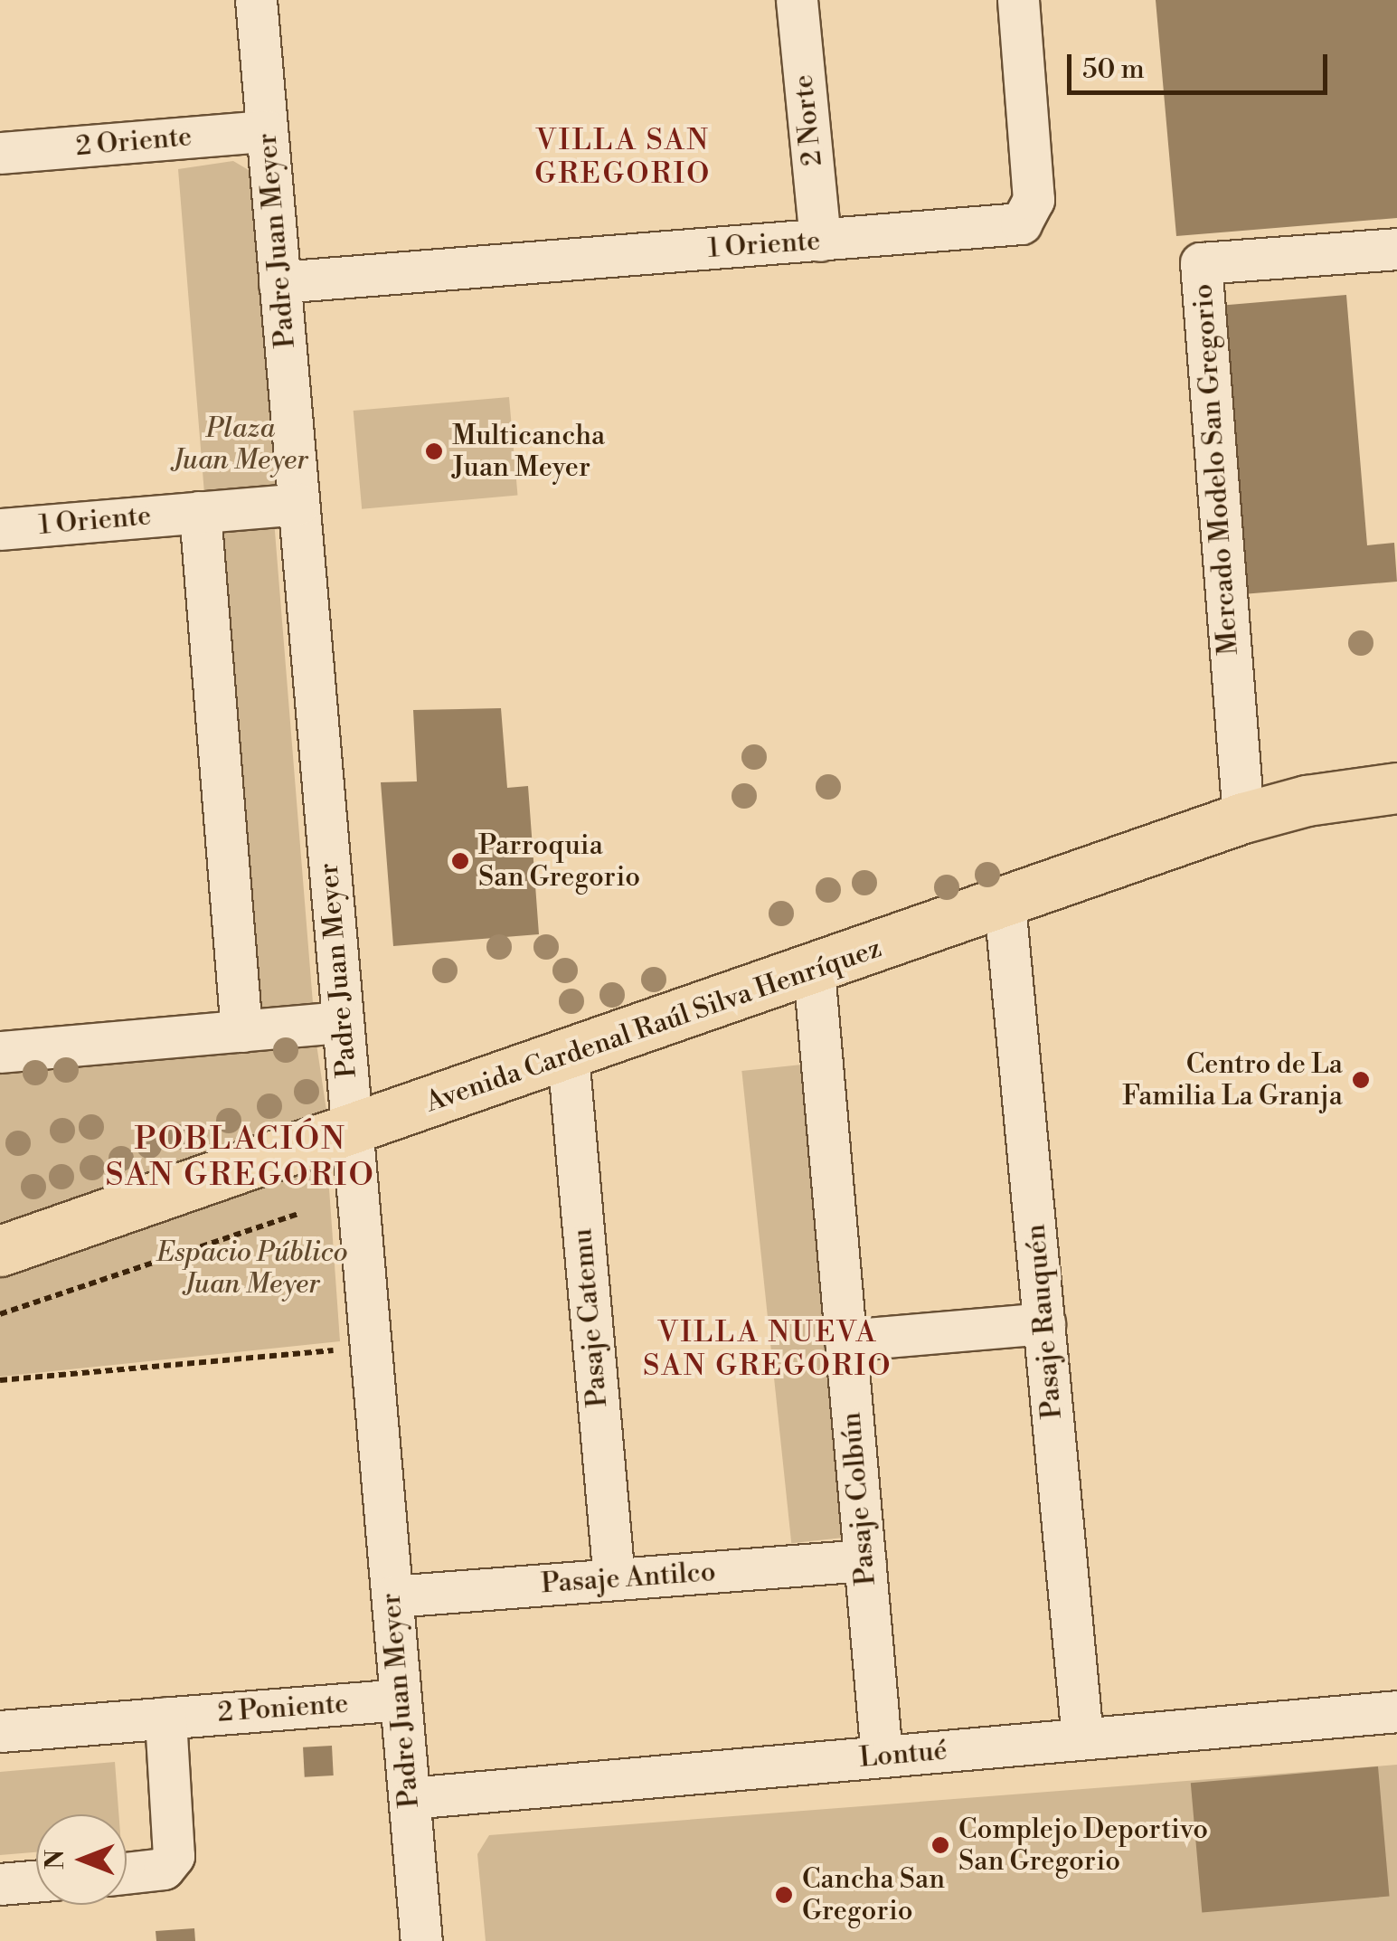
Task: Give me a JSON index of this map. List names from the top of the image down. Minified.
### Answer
{"streets":{"main road":["Avenida Cardenal Raúl Silva Henríquez"],"street":["2 Norte","2 Oriente","Padre Juan Meyer","1 Oriente","Mercado Modelo San Gregorio","Pasaje Catemu","Pasaje Rauquén","Pasaje Colbún","Pasaje Antilco","2 Poniente","Lontué"]},"crossings":[["2 Norte","1 Oriente"],["2 Oriente","Padre Juan Meyer"],["Padre Juan Meyer","1 Oriente"],["Padre Juan Meyer","Avenida Cardenal Raúl Silva Henríquez"],["Padre Juan Meyer","Pasaje Antilco"],["Padre Juan Meyer","2 Poniente"],["Padre Juan Meyer","Lontué"],["Mercado Modelo San Gregorio","Avenida Cardenal Raúl Silva Henríquez"],["Avenida Cardenal Raúl Silva Henríquez","Pasaje Catemu"],["Avenida Cardenal Raúl Silva Henríquez","Pasaje Rauquén"],["Avenida Cardenal Raúl Silva Henríquez","Pasaje Colbún"],["Pasaje Catemu","Pasaje Antilco"],["Pasaje Rauquén","Lontué"],["Pasaje Colbún","Pasaje Antilco"],["Pasaje Colbún","Lontué"]],"districts":["VILLA SAN GREGORIO","POBLACIÓN SAN GREGORIO","VILLA NUEVA SAN GREGORIO"],"parks":["Plaza Juan Meyer","Espacio Público Juan Meyer"],"places":["Multicancha Juan Meyer","Parroquia San Gregorio","Centro de La Familia La Granja","Complejo Deportivo San Gregorio","Cancha San Gregorio"],"scale_bar":"50 m","north":"left"}
